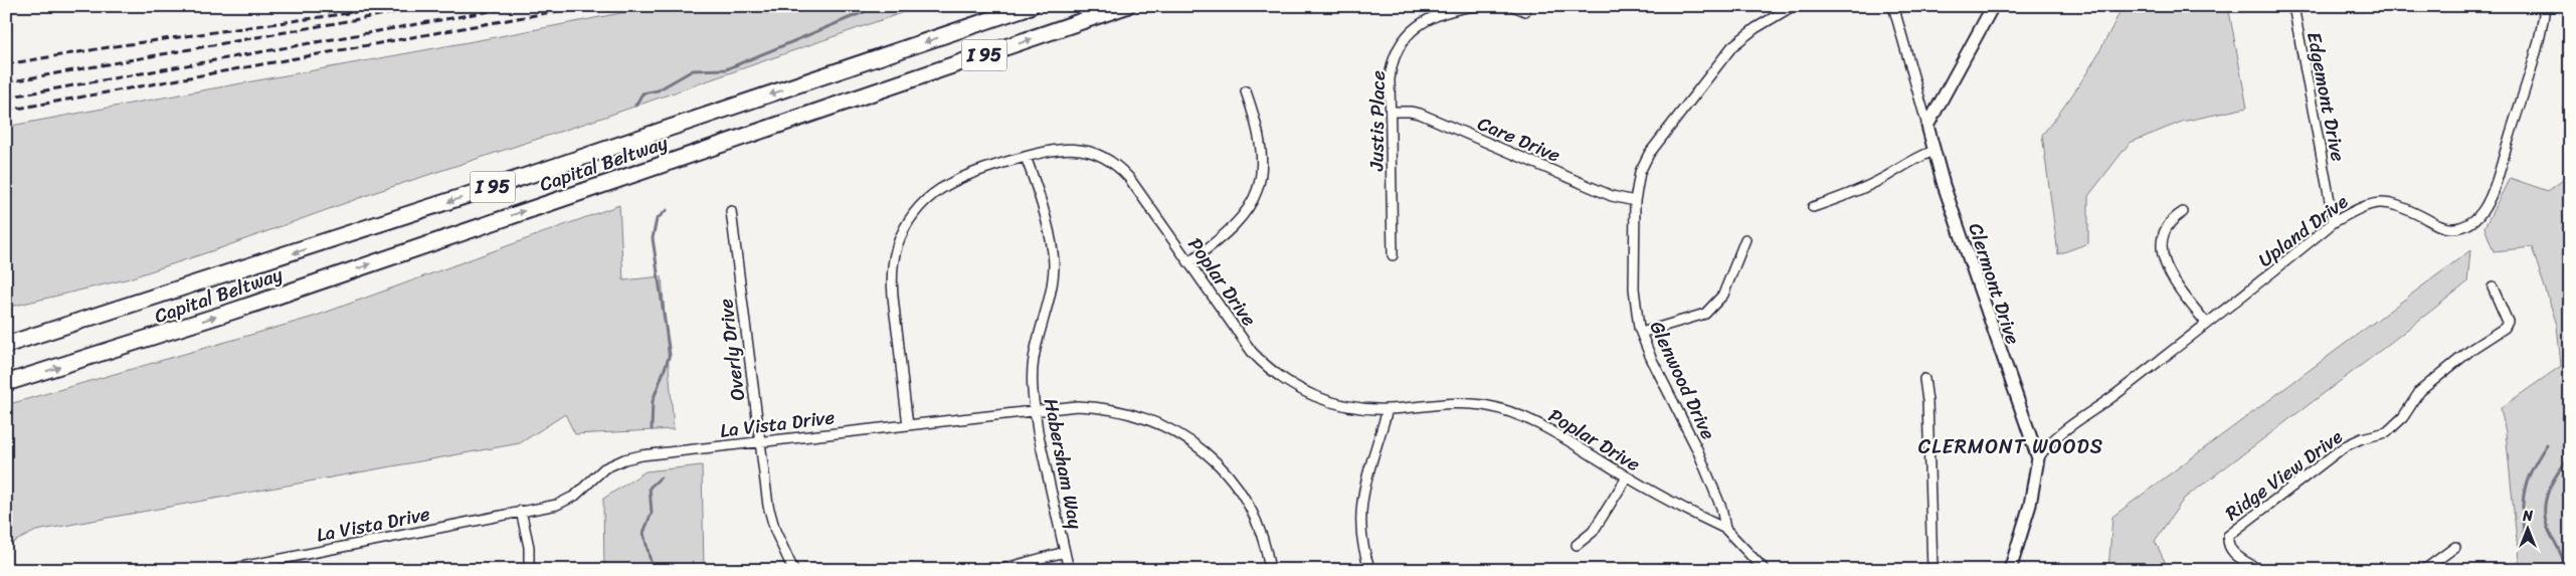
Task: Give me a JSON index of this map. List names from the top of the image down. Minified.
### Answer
{"streets":{"highway":["I 95","Capital Beltway"],"street":["Edgemont Drive","Justis Place","Care Drive","Upland Drive","Poplar Drive","Clermont Drive","Overly Drive","Glenwood Drive","La Vista Drive","Habersham Way","Ridge View Drive"]},"crossings":[["Edgemont Drive","Upland Drive"],["Justis Place","Care Drive"],["Care Drive","Glenwood Drive"],["Upland Drive","Clermont Drive"],["Poplar Drive","Glenwood Drive"],["Poplar Drive","La Vista Drive"],["Poplar Drive","Habersham Way"],["Overly Drive","La Vista Drive"],["La Vista Drive","Habersham Way"]],"districts":["CLERMONT WOODS"],"north":"top"}
